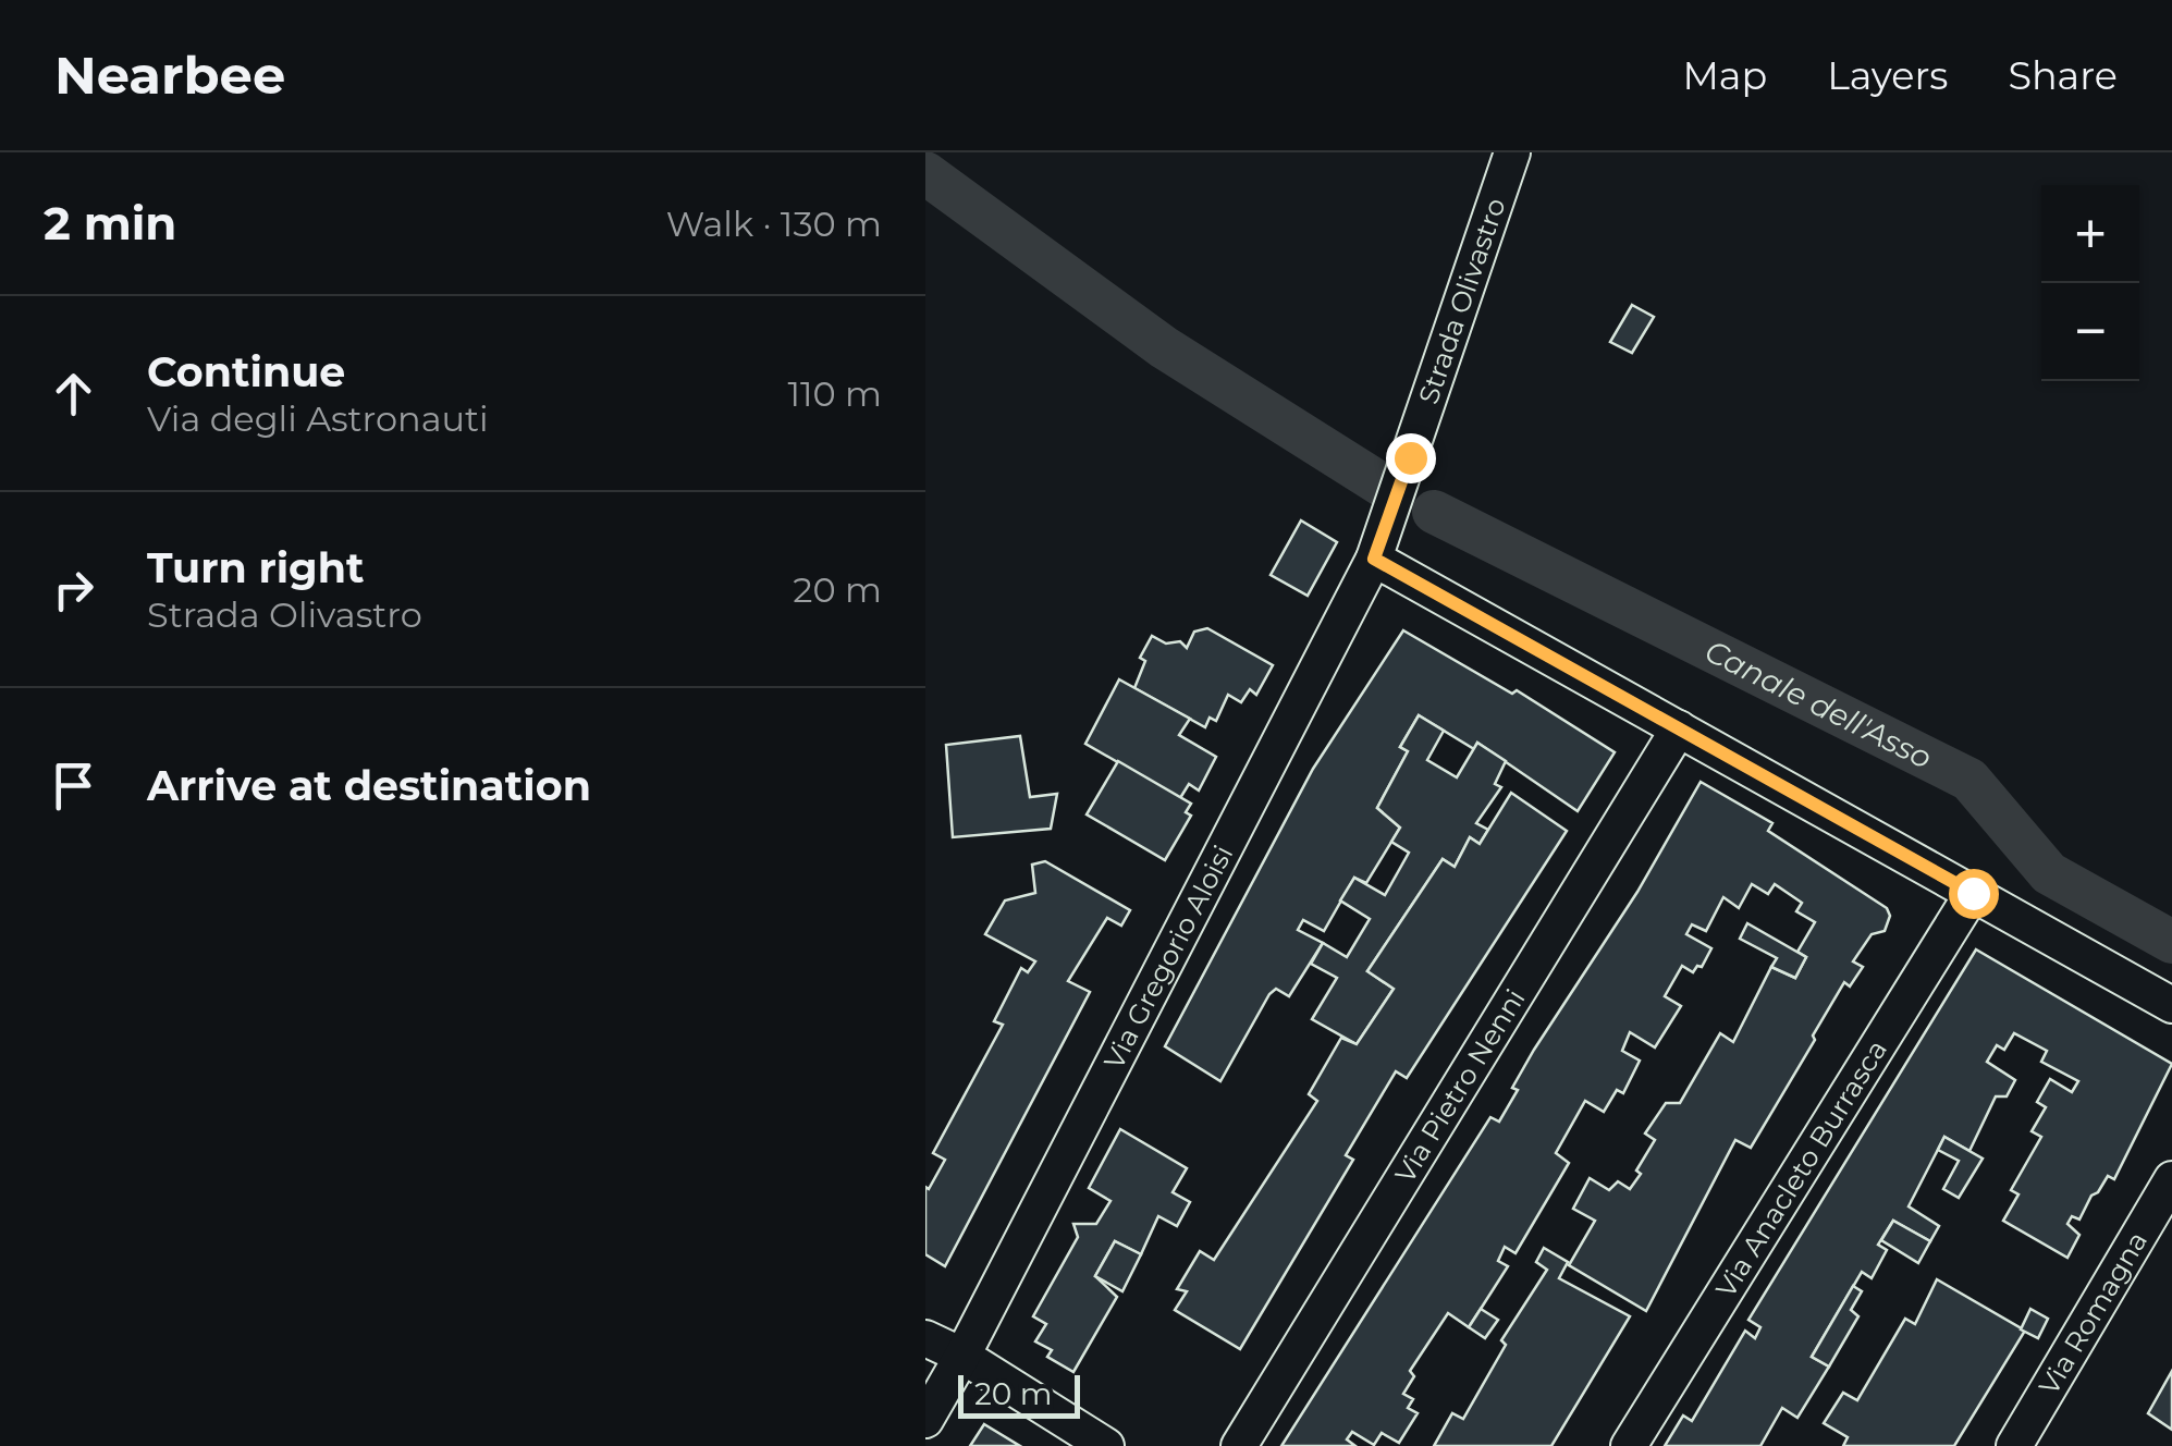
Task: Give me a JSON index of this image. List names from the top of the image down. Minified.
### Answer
{"streets":{"street":["Strada Olivastro","Via Gregorio Aloisi","Via Pietro Nenni","Via Anacleto Burrasca","Via Romagna"]},"crossings":[["Strada Olivastro","Via Gregorio Aloisi"]],"water":["Canale dell'Asso"],"scale_bar":"20 m","page":{"header":"Nearbee","nav":["Map","Layers","Share"],"heading":["2 min","Walk · 130 m"],"map_buttons":["+","−"],"list":[["Continue","Via degli Astronauti","110 m"],["Turn right","Strada Olivastro","20 m"],"Arrive at destination"],"scale":"20 m"}}
